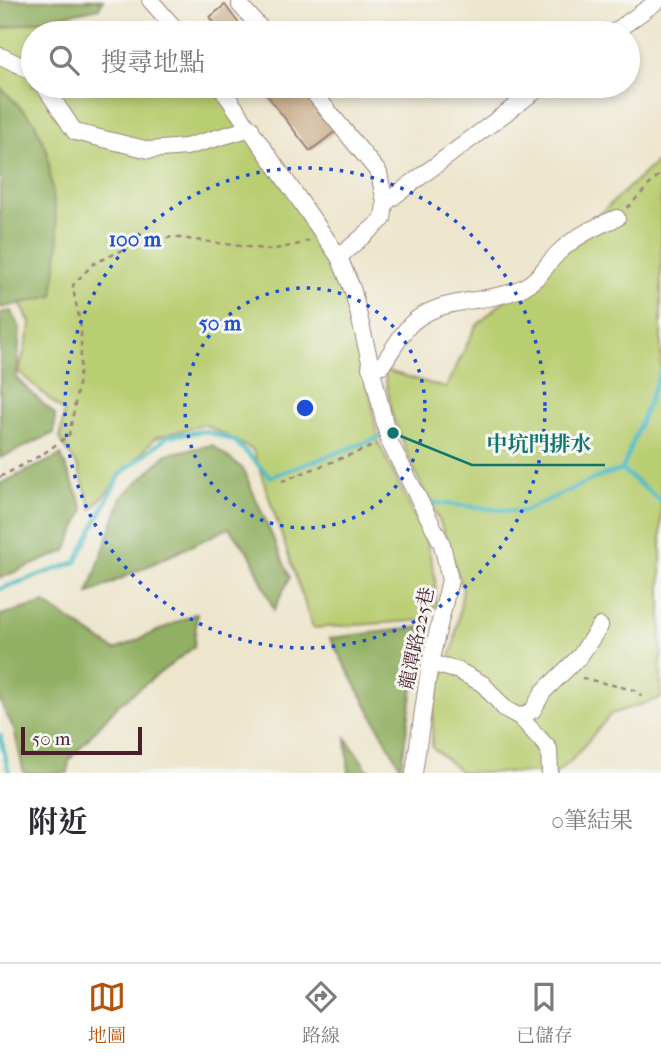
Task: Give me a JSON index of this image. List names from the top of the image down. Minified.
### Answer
{"streets":{"street":["龍潭路225巷"]},"places":["中坑門排水"],"scale_bar":"50 m","page":{"search":"搜尋地點","scale":"50 m","heading":["附近","0筆結果"],"nav":["地圖","路線","已儲存"]},"rings":["100 m","50 m"]}
